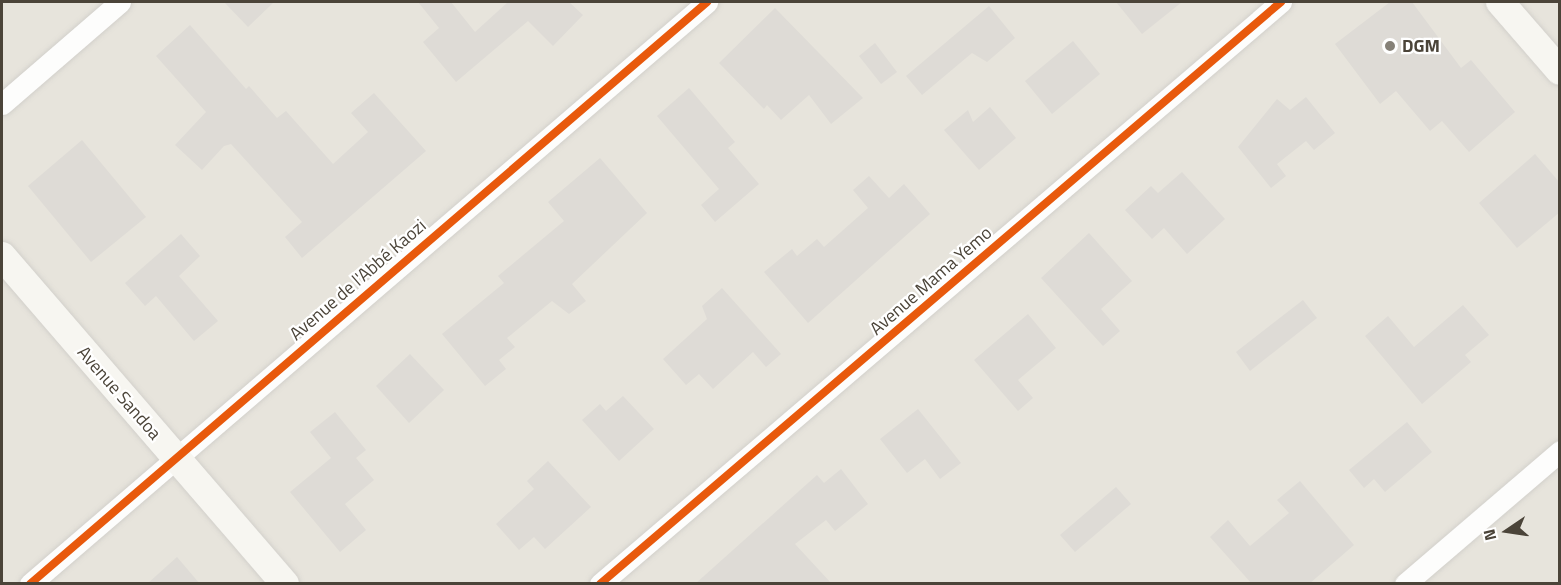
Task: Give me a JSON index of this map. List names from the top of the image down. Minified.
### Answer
{"streets":{"street":["Avenue de l'Abbé Kaozi","Avenue Mama Yemo","Avenue Sandoa"]},"crossings":[["Avenue de l'Abbé Kaozi","Avenue Sandoa"]],"places":["DGM"],"north":"left"}
